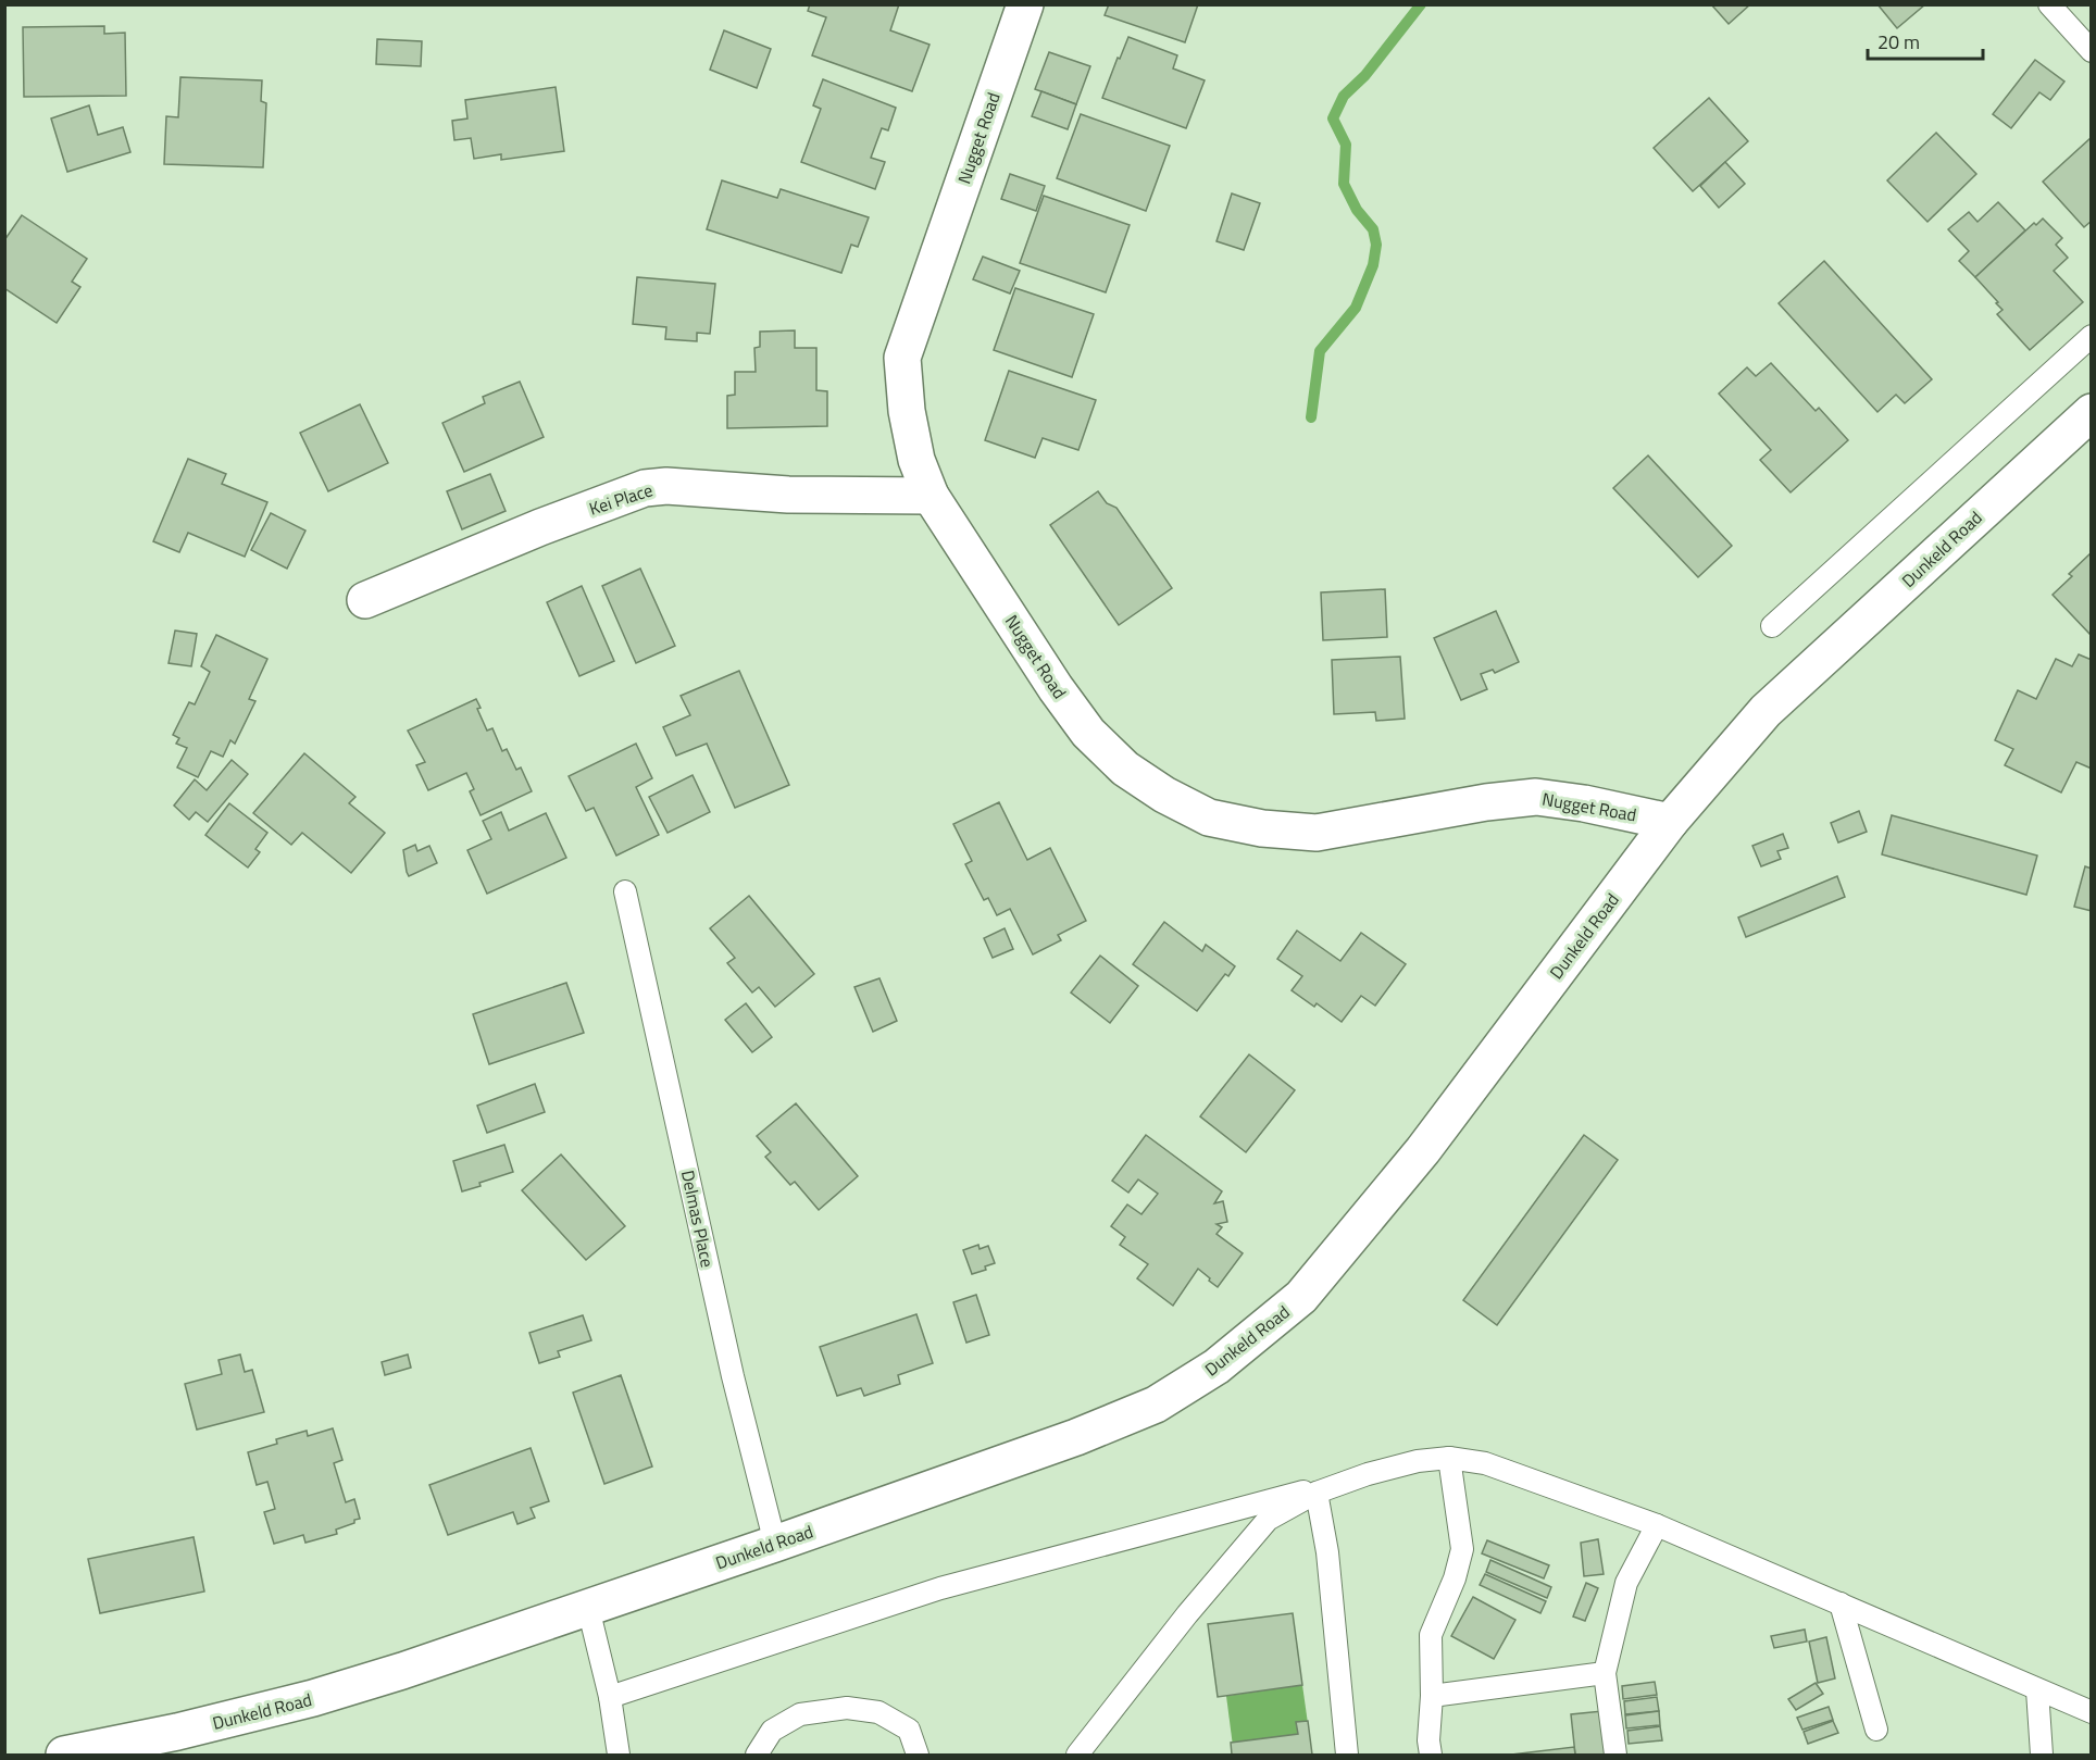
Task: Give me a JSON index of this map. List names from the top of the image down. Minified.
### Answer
{"streets":{"main road":["Nugget Road","Kei Place","Dunkeld Road"],"lane":["Delmas Place"]},"crossings":[["Nugget Road","Kei Place"],["Nugget Road","Dunkeld Road"],["Dunkeld Road","Delmas Place"]],"scale_bar":"20 m"}
